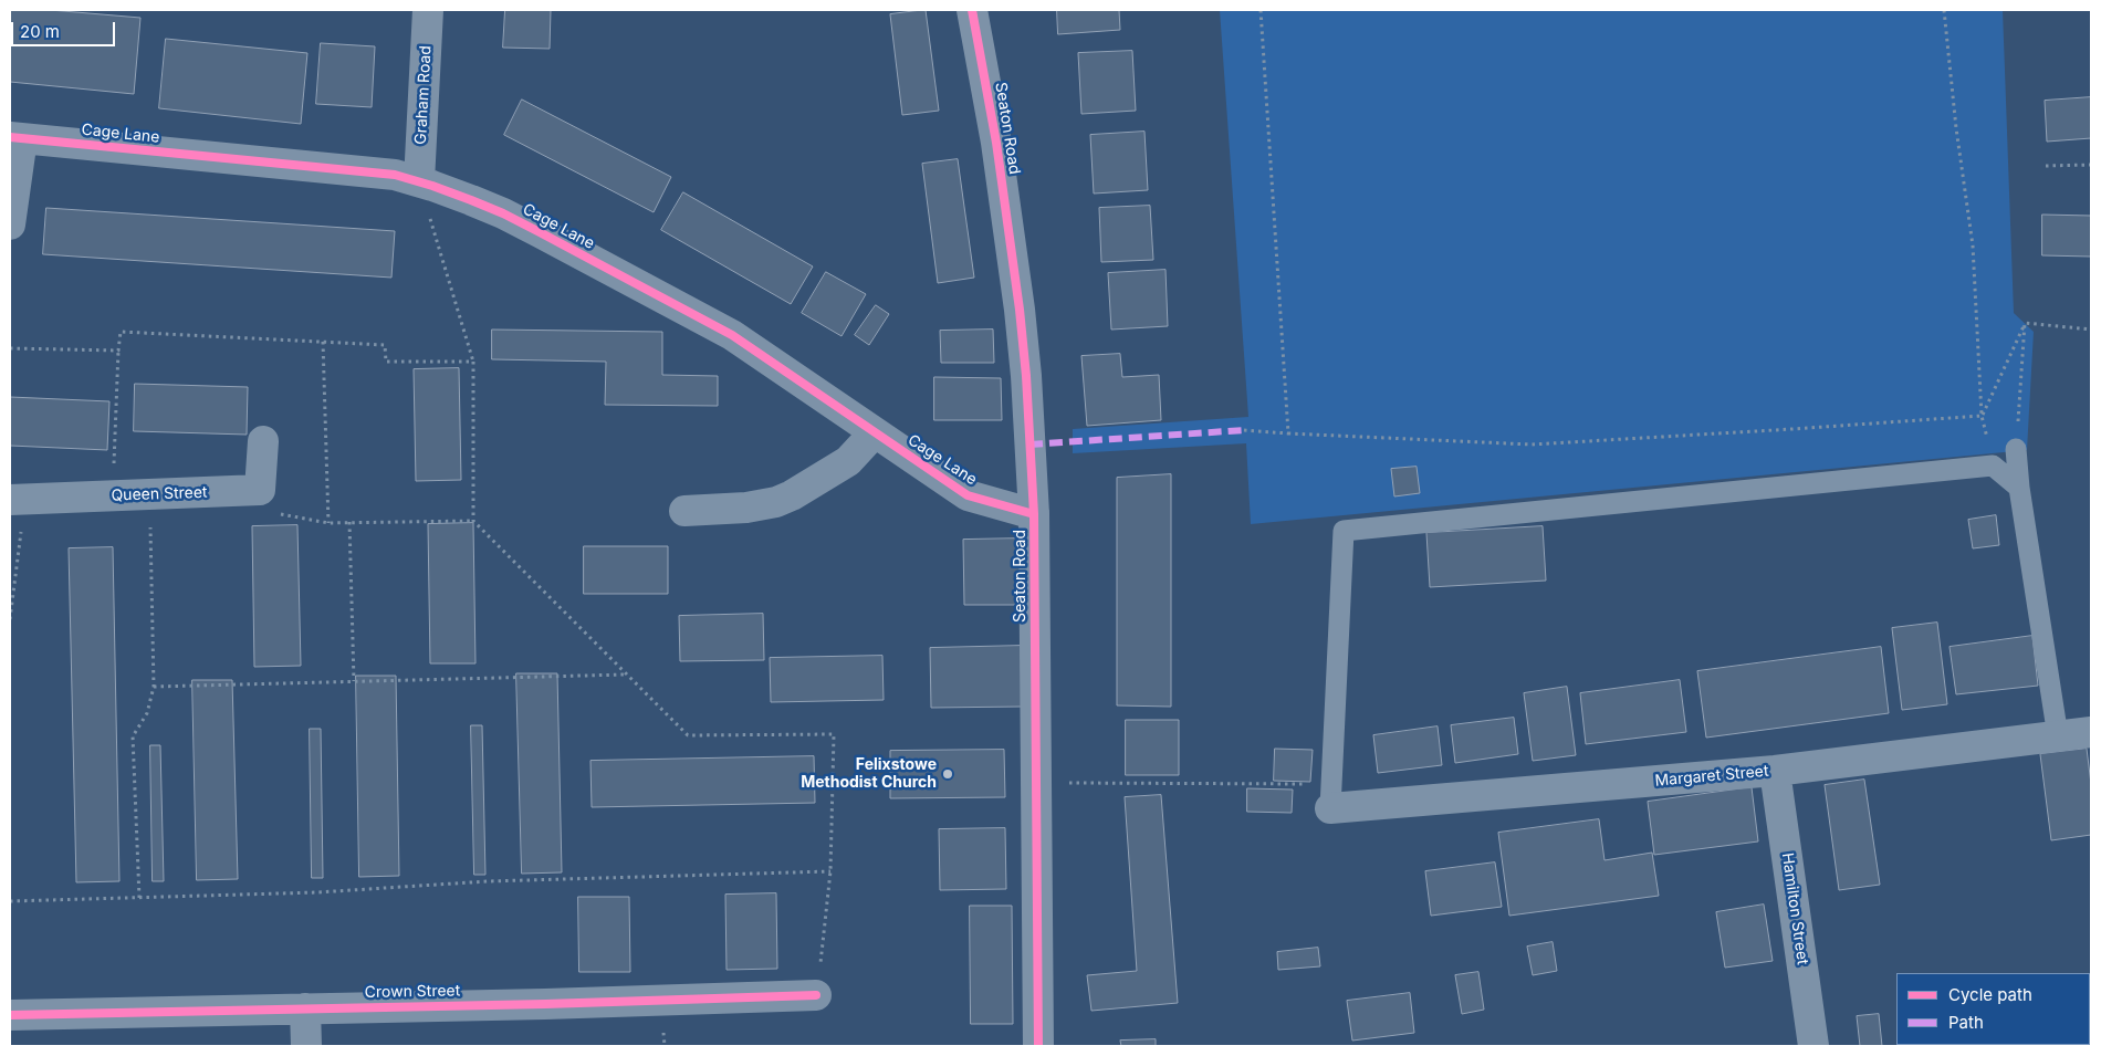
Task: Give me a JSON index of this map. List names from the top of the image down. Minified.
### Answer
{"streets":{"street":["Graham Road","Seaton Road","Cage Lane","Queen Street","Margaret Street","Hamilton Street","Crown Street"]},"crossings":[["Graham Road","Cage Lane"],["Seaton Road","Cage Lane"],["Margaret Street","Hamilton Street"]],"places":["Felixstowe Methodist Church"],"legend":["Cycle path","Path"],"scale_bar":"20 m"}
